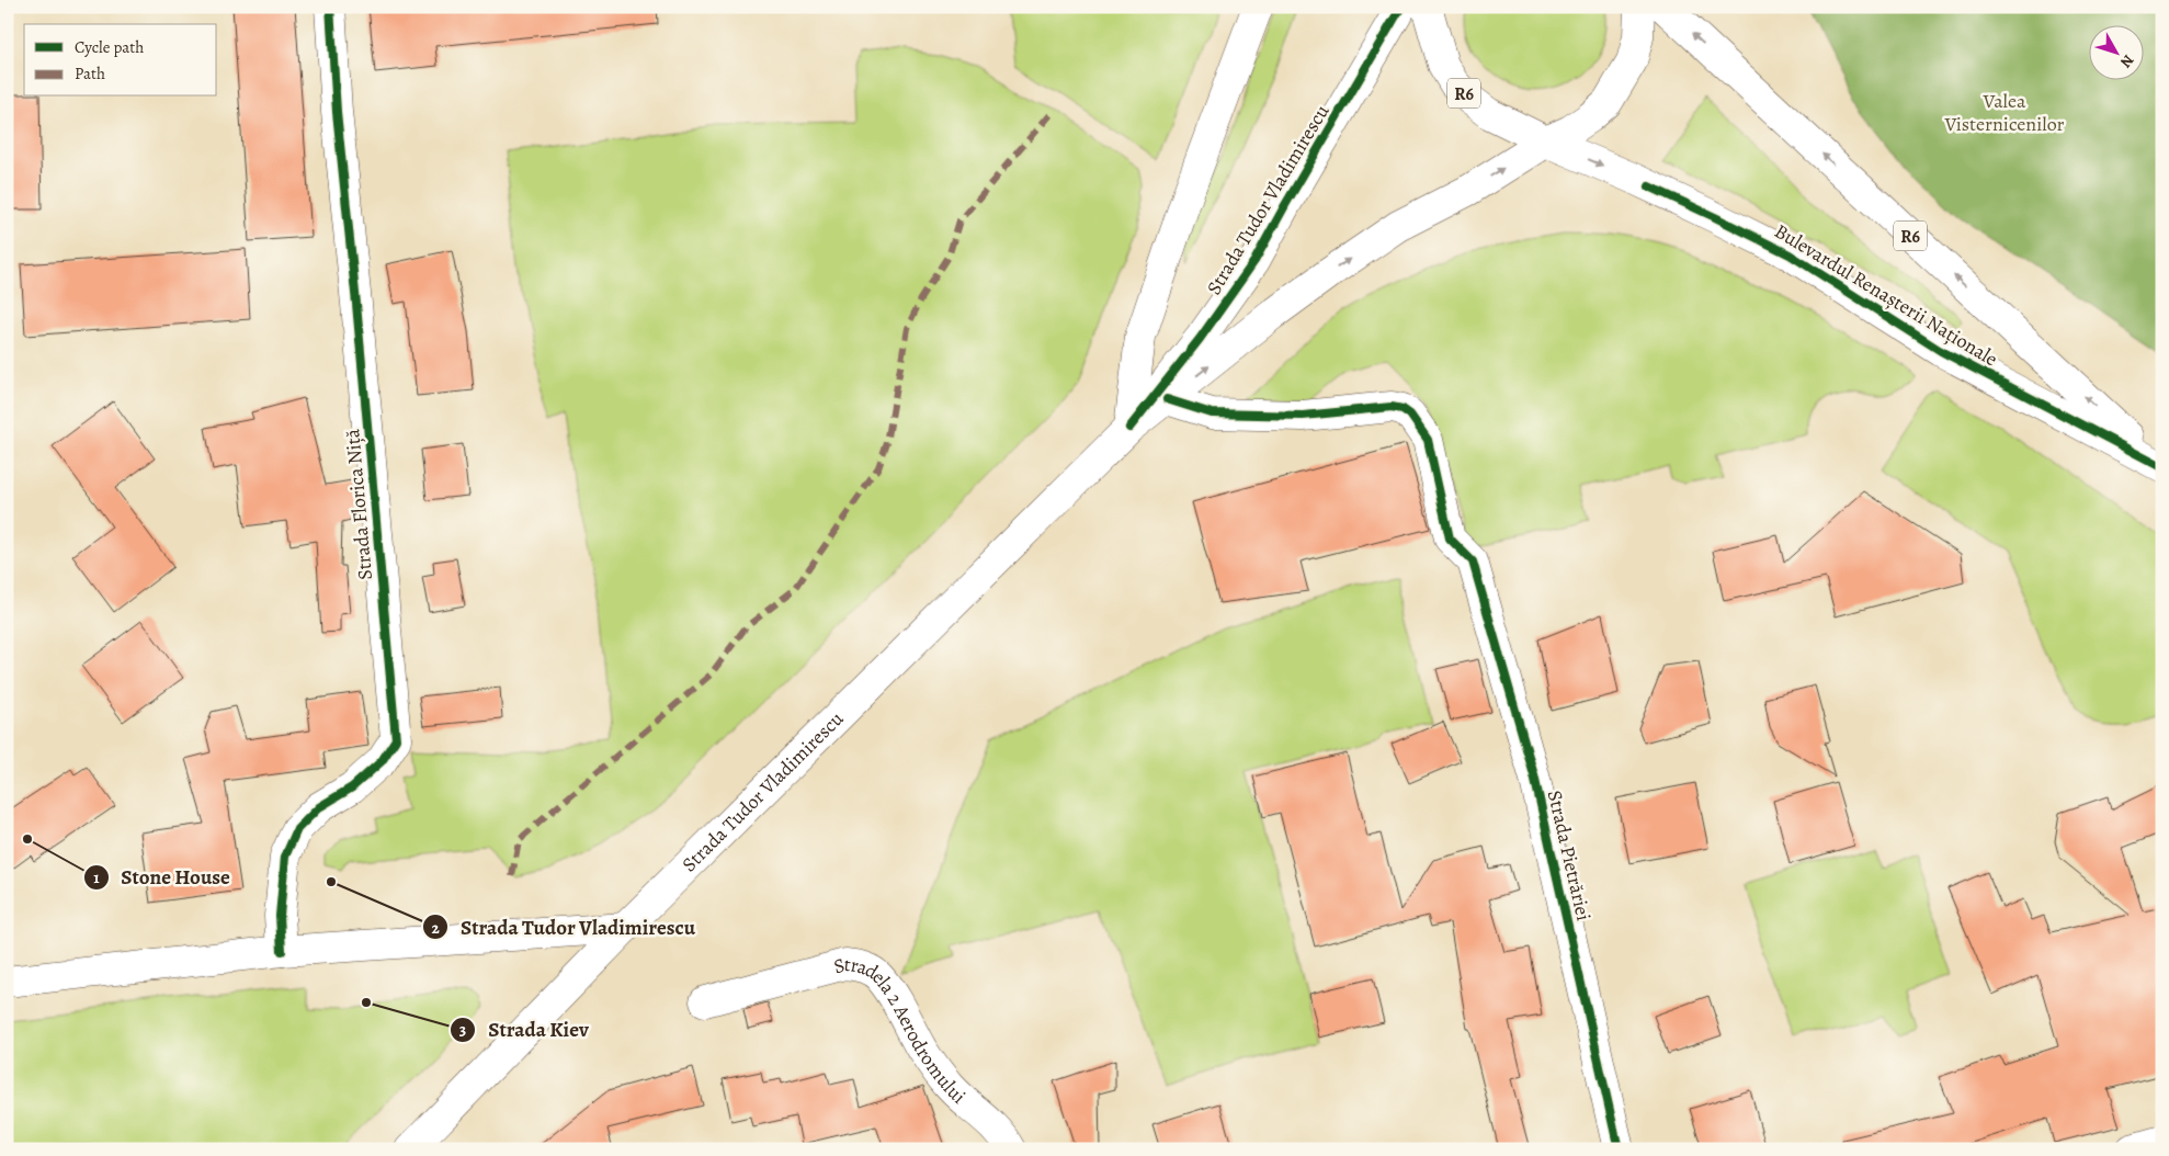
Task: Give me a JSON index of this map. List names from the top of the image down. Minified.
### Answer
{"streets":{"main road":["R6","Strada Tudor Vladimirescu","Bulevardul Renașterii Naționale","Strada Florica Niță","Strada Pietrăriei","Stradela 2 Aerodromului"]},"crossings":[["R6","Strada Tudor Vladimirescu"],["R6","Bulevardul Renașterii Naționale"],["Strada Tudor Vladimirescu","Bulevardul Renașterii Naționale"],["Strada Tudor Vladimirescu","Strada Pietrăriei"]],"parks":["Valea Visternicenilor"],"places":["Stone House","Strada Tudor Vladimirescu","Strada Kiev"],"legend":["Cycle path","Path"],"north":"bottom right"}
